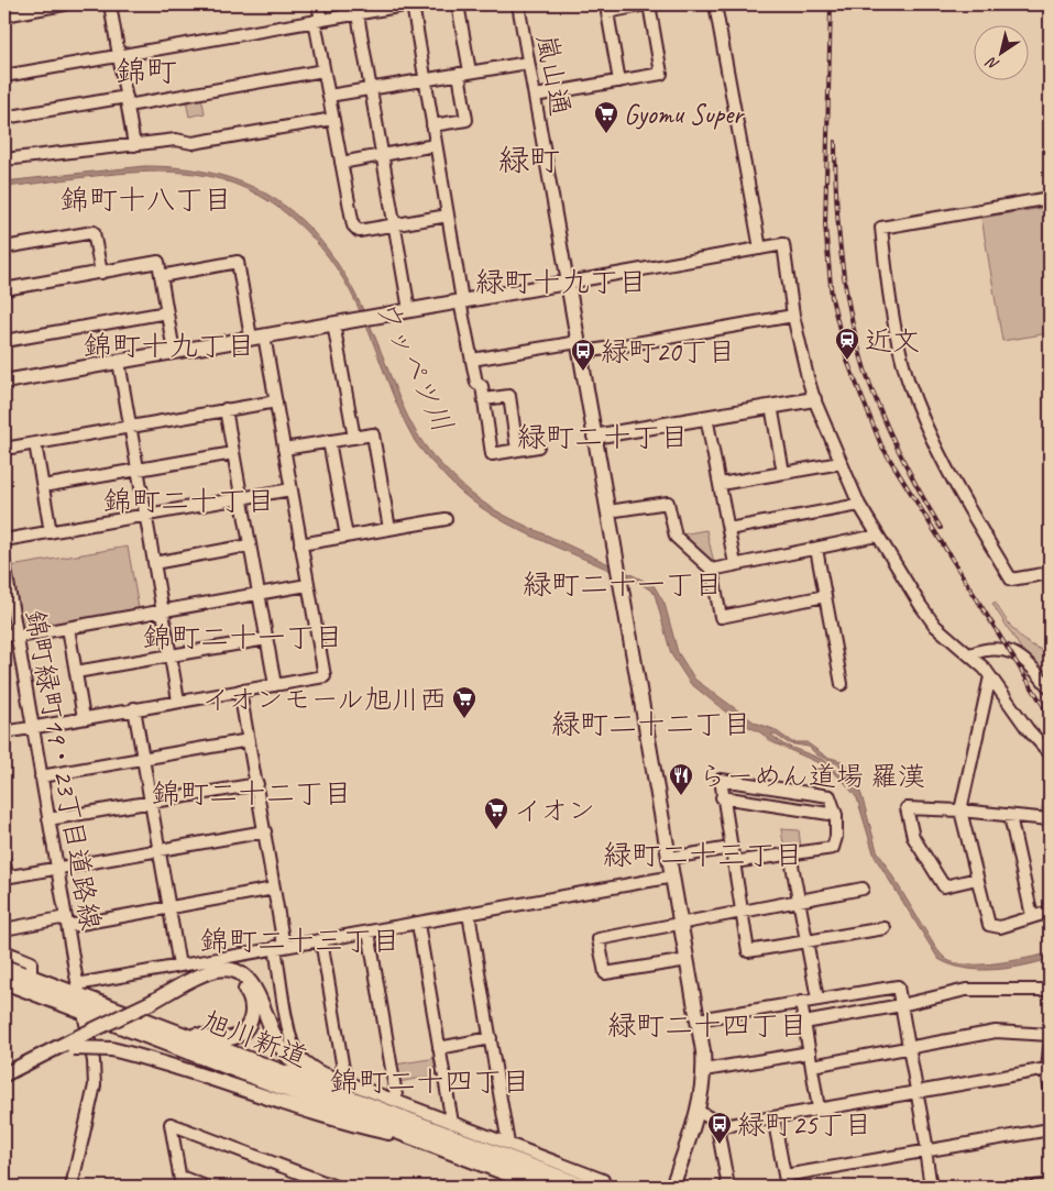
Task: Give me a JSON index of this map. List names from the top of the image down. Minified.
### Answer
{"streets":{"highway":["旭川新道"],"street":["嵐山通","錦町緑町19・23丁目道路線"]},"crossings":[["錦町緑町19・23丁目道路線","旭川新道"]],"districts":["錦町","緑町","錦町十八丁目","緑町十九丁目","錦町十九丁目","緑町二十丁目","錦町二十丁目","緑町二十一丁目","錦町二十一丁目","緑町二十二丁目","錦町二十二丁目","緑町二十三丁目","錦町二十三丁目","緑町二十四丁目","錦町二十四丁目"],"water":["ウッペツ川"],"places":{"supermarket":["Gyomu Super","イオンモール旭川西","イオン"],"station":["近文"],"bus stop":["緑町20丁目","緑町25丁目"],"restaurant":["らーめん道場 羅漢"]},"north":"bottom left"}
